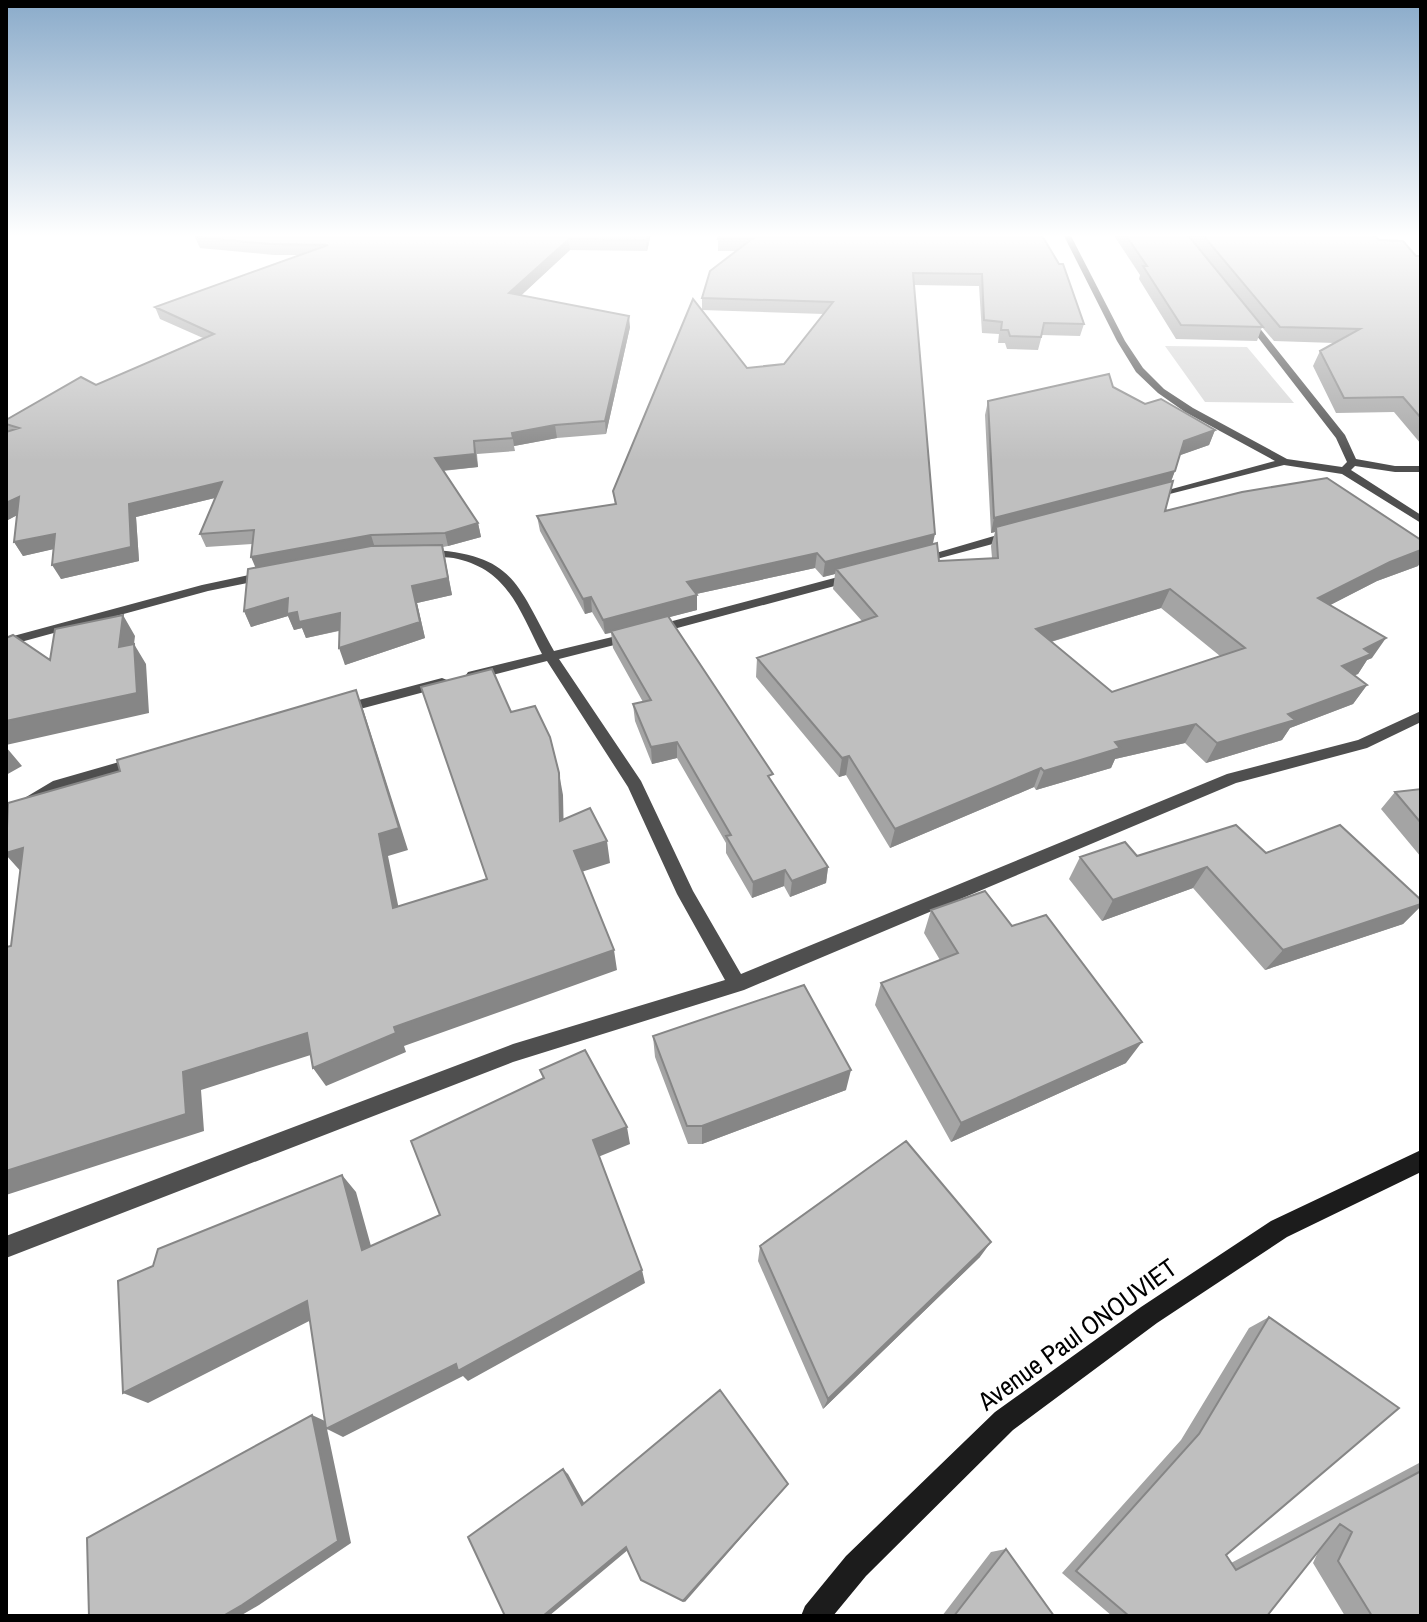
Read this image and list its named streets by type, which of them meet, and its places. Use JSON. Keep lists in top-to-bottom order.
{
  "streets": {
    "main road": ["Avenue Paul ONOUVIET"]
  }
}
